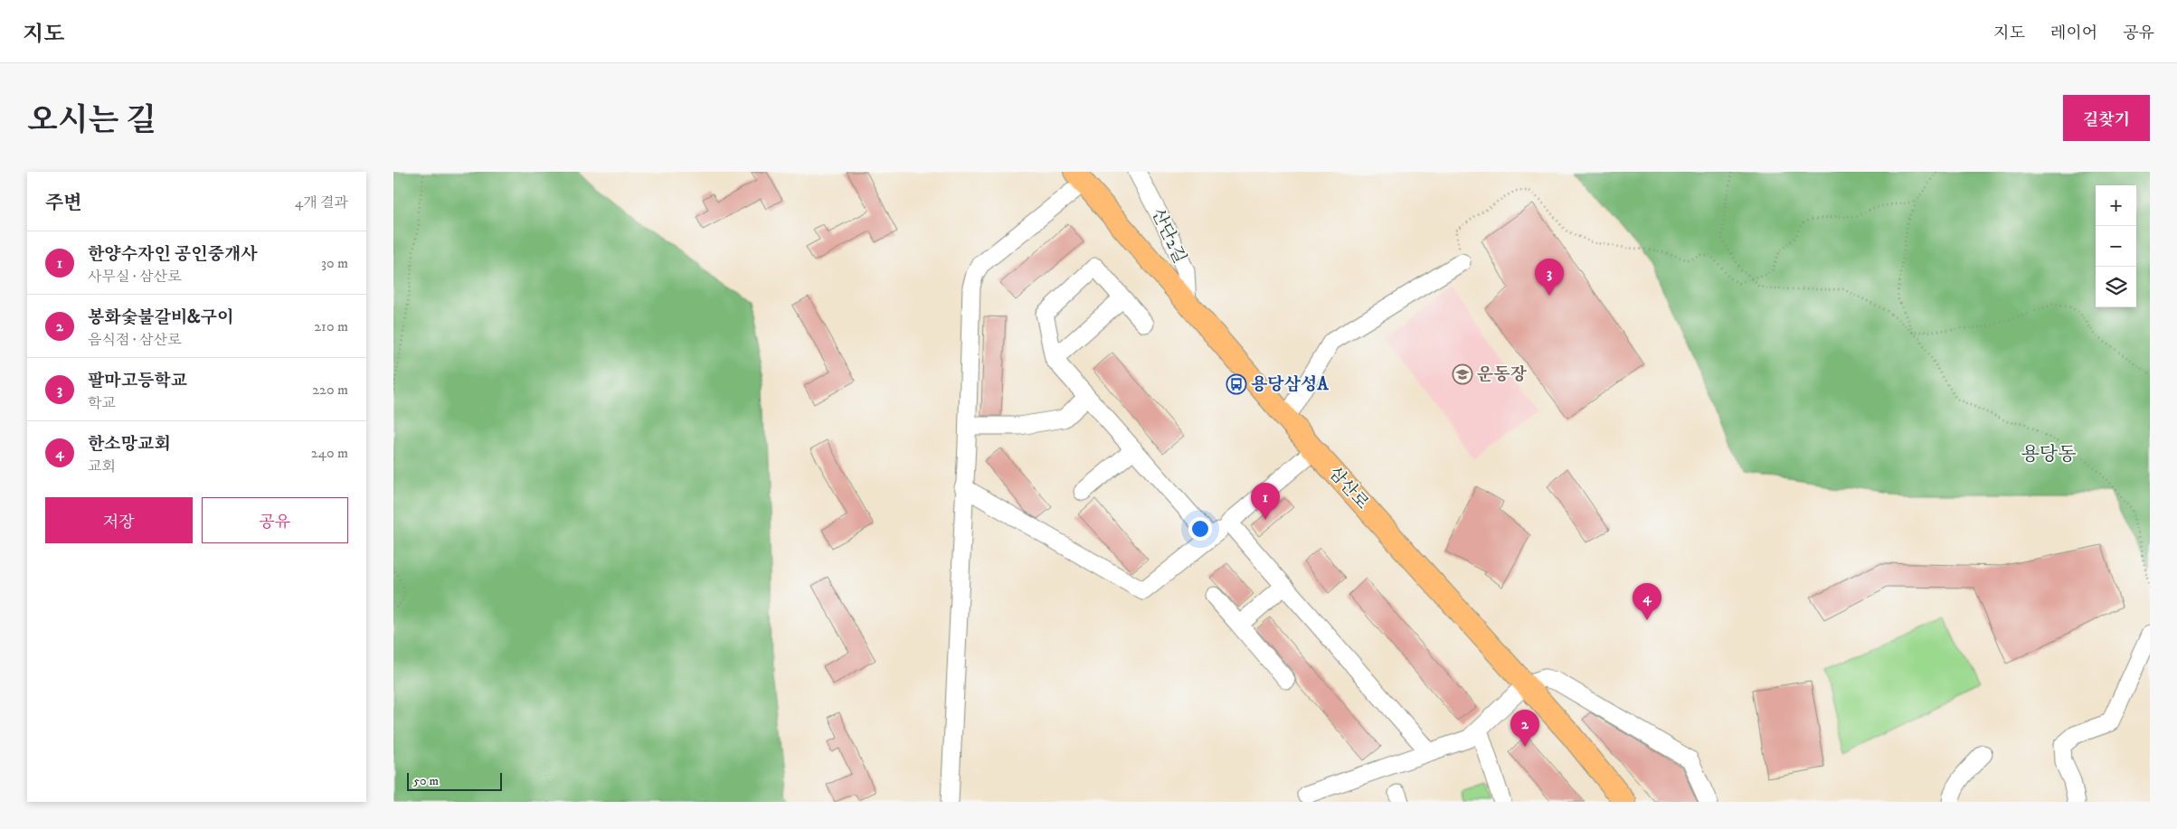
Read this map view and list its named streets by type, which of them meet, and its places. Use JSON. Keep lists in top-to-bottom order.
{
  "streets": {
    "main road": ["삼산로"],
    "street": ["산단2길"]
  },
  "crossings": [
    ["산단2길", "삼산로"]
  ],
  "districts": ["용당동"],
  "places": {
    "school or university": ["운동장"],
    "bus stop": ["용당삼성A"]
  },
  "scale_bar": "50 m",
  "page": {
    "header": "지도",
    "nav": ["지도", "레이어", "공유"],
    "title": "오시는 길",
    "buttons": [
      "길찾기",
      ["저장", "공유"]
    ],
    "heading": ["주변", "4개 결과"],
    "map_buttons": ["+", "−"],
    "list": [
      {
        "mark": "1",
        "name": "한양수자인 공인중개사",
        "note": "사무실 · 삼산로",
        "value": "30 m"
      },
      {
        "mark": "2",
        "name": "봉화숯불갈비&구이",
        "note": "음식점 · 삼산로",
        "value": "210 m"
      },
      {
        "mark": "3",
        "name": "팔마고등학교",
        "note": "학교",
        "value": "220 m"
      },
      {
        "mark": "4",
        "name": "한소망교회",
        "note": "교회",
        "value": "240 m"
      }
    ],
    "pins": [
      "3",
      "1",
      "4",
      "2"
    ],
    "scale": "50 m"
  }
}
